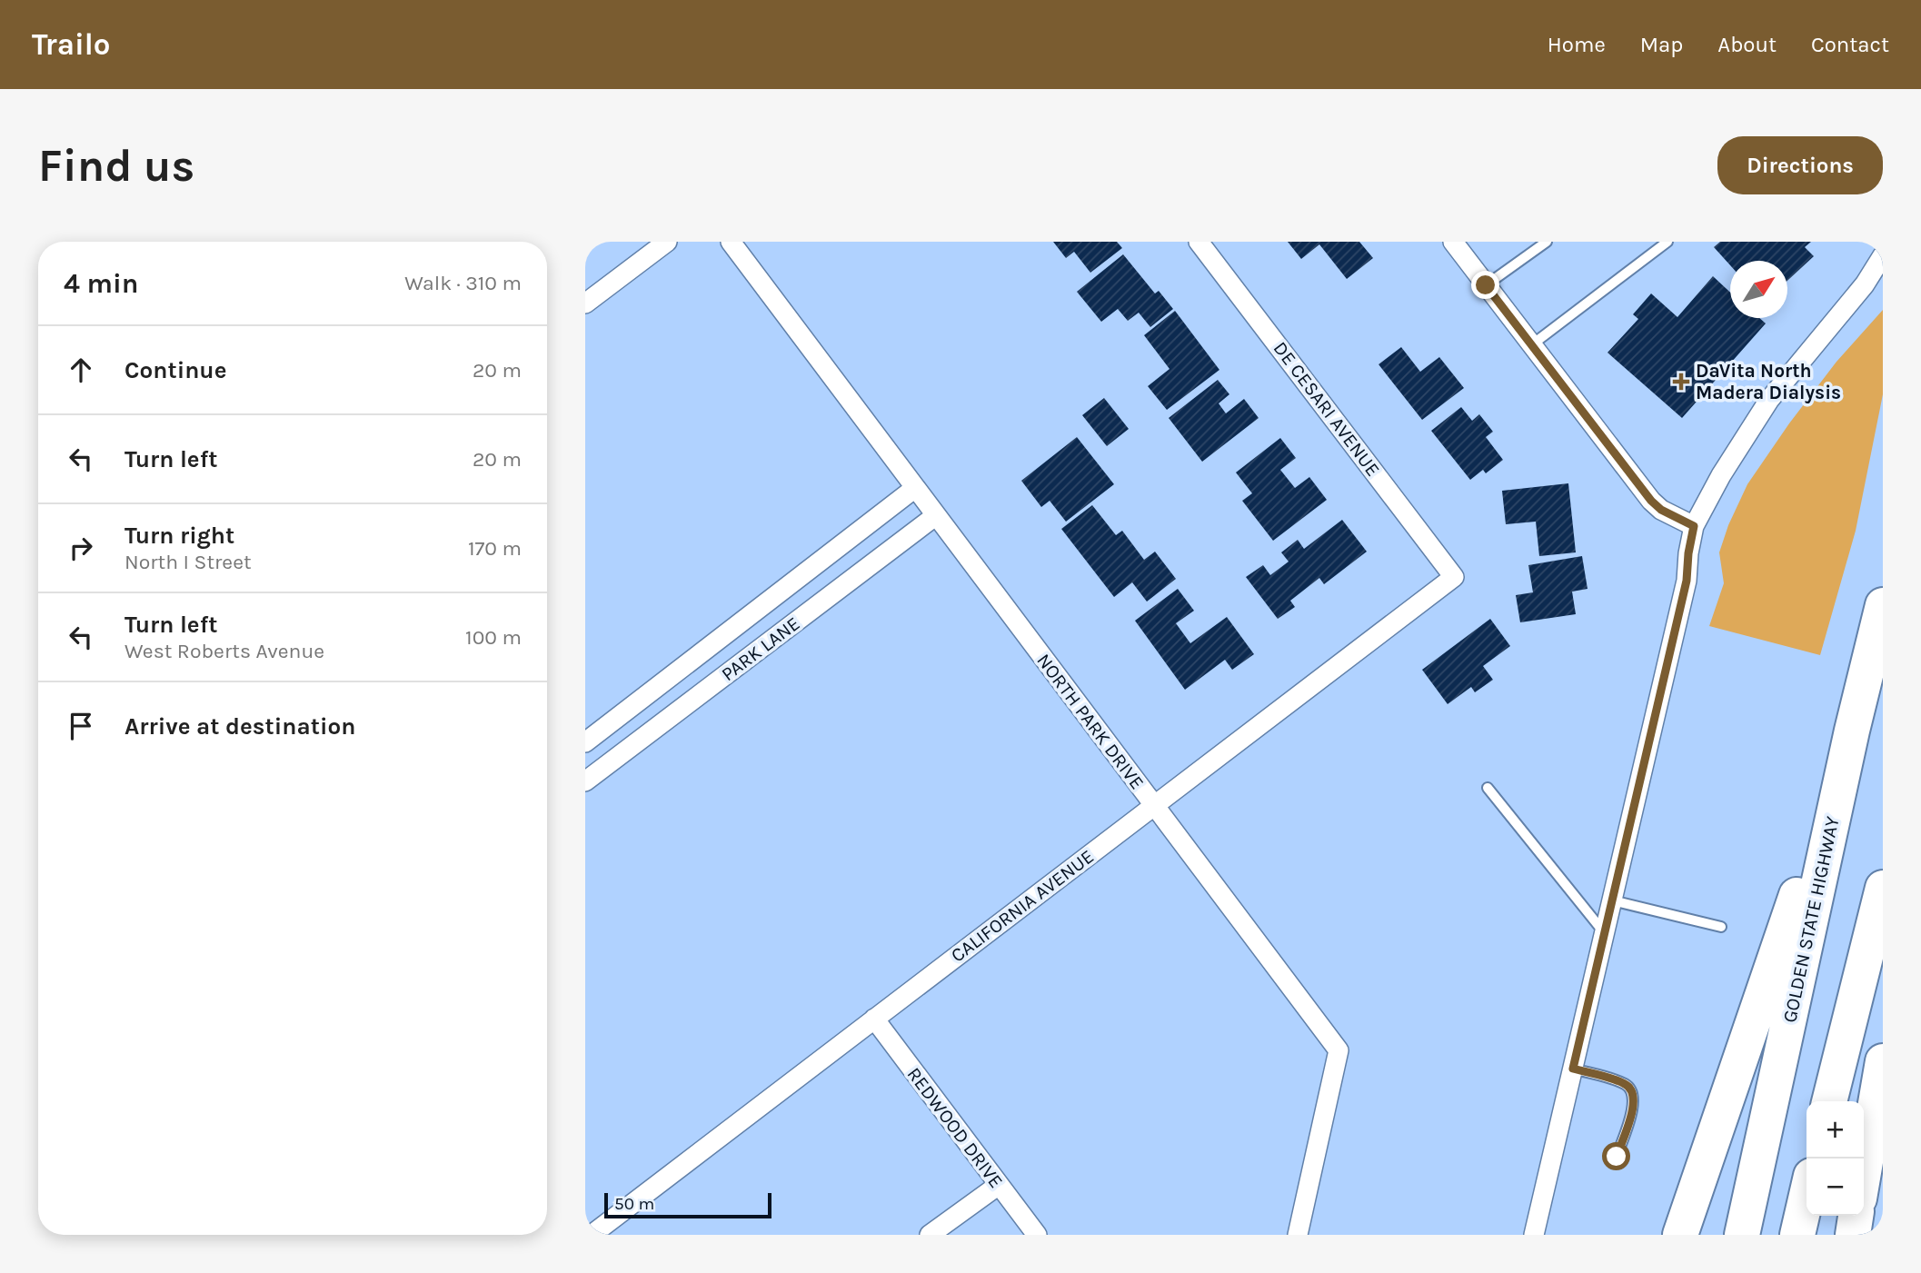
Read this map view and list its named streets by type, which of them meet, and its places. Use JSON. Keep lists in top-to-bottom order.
{
  "streets": {
    "highway": ["GOLDEN STATE HIGHWAY"],
    "street": [
      "DE CESARI AVENUE",
      "PARK LANE",
      "NORTH PARK DRIVE",
      "CALIFORNIA AVENUE",
      "REDWOOD DRIVE"
    ]
  },
  "crossings": [
    ["DE CESARI AVENUE", "CALIFORNIA AVENUE"],
    ["PARK LANE", "NORTH PARK DRIVE"],
    ["NORTH PARK DRIVE", "CALIFORNIA AVENUE"],
    ["CALIFORNIA AVENUE", "REDWOOD DRIVE"]
  ],
  "places": {
    "health": ["DaVita North Madera Dialysis"]
  },
  "scale_bar": "50 m",
  "north": "top right",
  "page": {
    "header": "Trailo",
    "nav": [
      "Home",
      "Map",
      "About",
      "Contact"
    ],
    "buttons": "Directions",
    "title": "Find us",
    "heading": ["4 min", "Walk · 310 m"],
    "list": [
      ["Continue", "20 m"],
      ["Turn left", "20 m"],
      ["Turn right", "North I Street", "170 m"],
      ["Turn left", "West Roberts Avenue", "100 m"],
      "Arrive at destination"
    ],
    "map_buttons": ["+", "−"],
    "scale": "50 m"
  }
}
